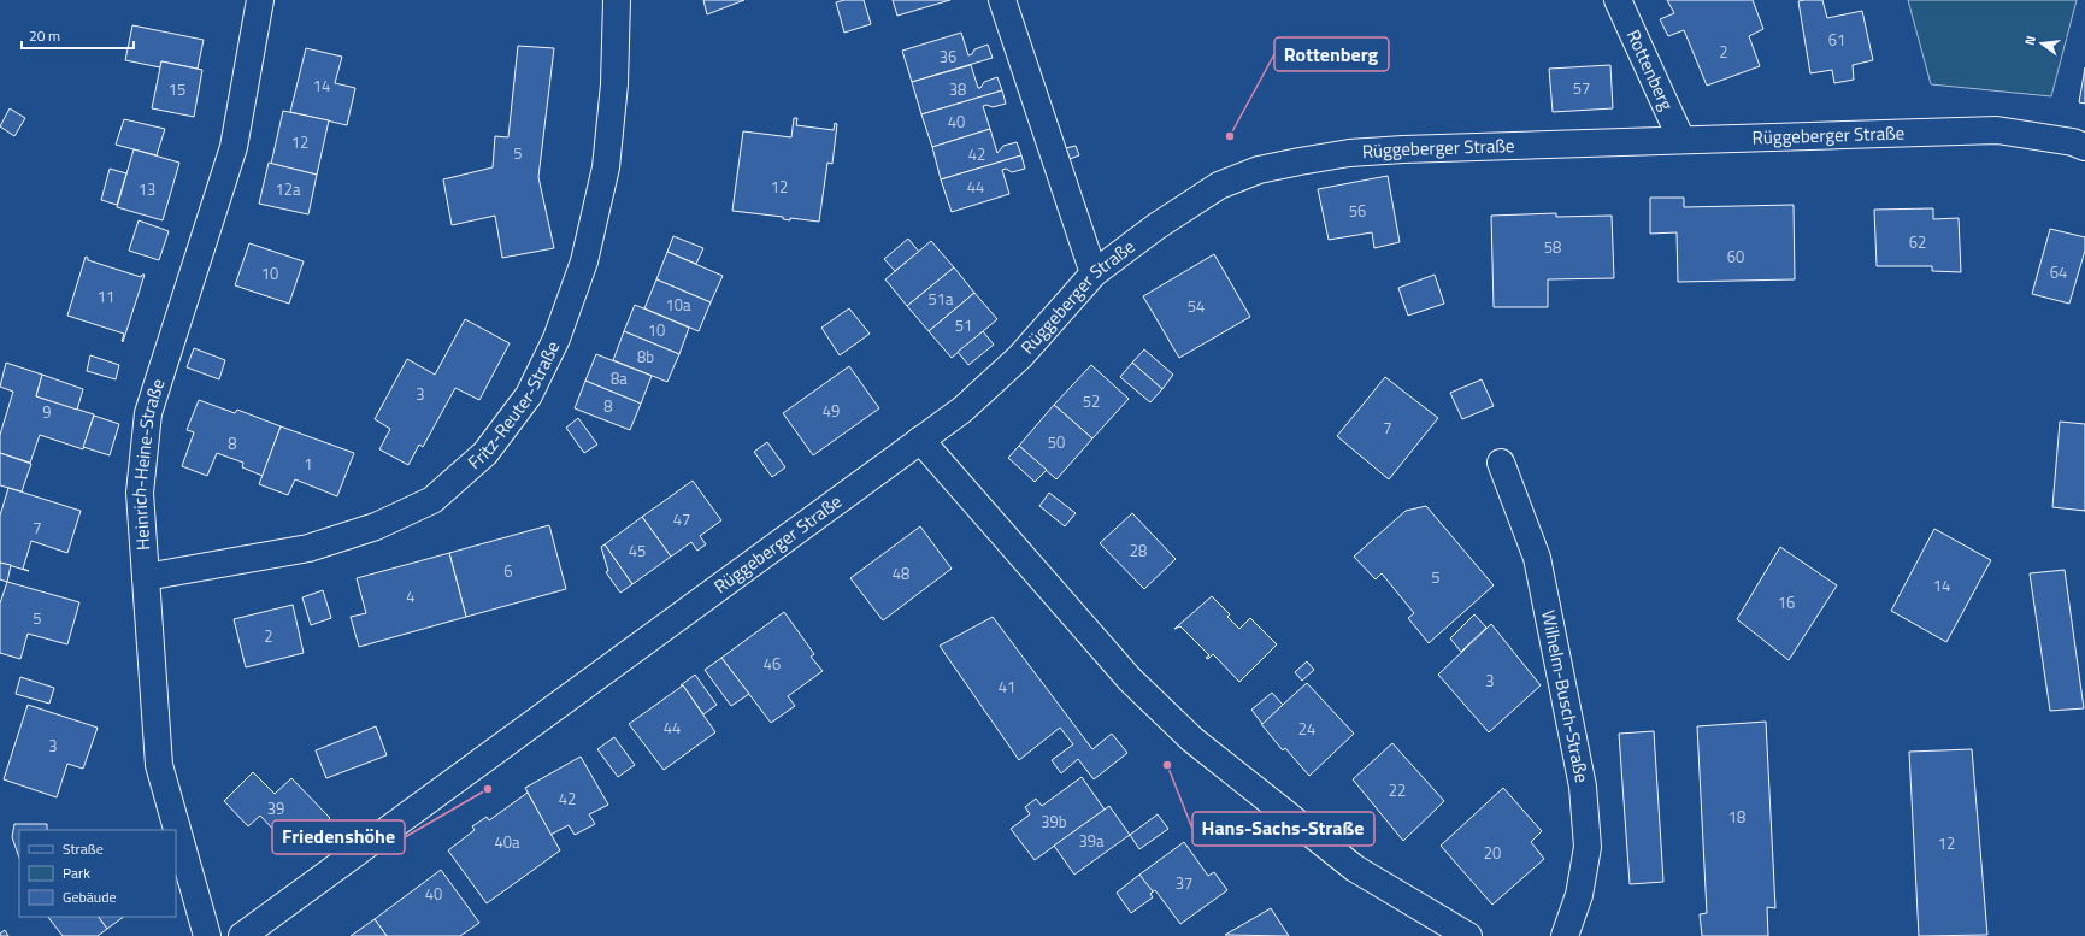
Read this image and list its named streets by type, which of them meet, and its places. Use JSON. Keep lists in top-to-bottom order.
{
  "streets": {
    "street": [
      "Rottenberg",
      "Rüggeberger Straße",
      "Fritz-Reuter-Straße",
      "Heinrich-Heine-Straße",
      "Wilhelm-Busch-Straße"
    ]
  },
  "crossings": [
    ["Rottenberg", "Rüggeberger Straße"],
    ["Fritz-Reuter-Straße", "Heinrich-Heine-Straße"]
  ],
  "places": ["Rottenberg", "Hans-Sachs-Straße", "Friedenshöhe"],
  "house_numbers": [
    "61",
    "2",
    "36",
    "14",
    "57",
    "15",
    "38",
    "40",
    "12",
    "5",
    "42",
    "12",
    "44",
    "13",
    "12a",
    "56",
    "62",
    "58",
    "60",
    "64",
    "10",
    "11",
    "51a",
    "10a",
    "54",
    "51",
    "10",
    "8b",
    "8a",
    "3",
    "52",
    "8",
    "49",
    "9",
    "7",
    "50",
    "8",
    "1",
    "47",
    "7",
    "45",
    "28",
    "6",
    "48",
    "5",
    "14",
    "4",
    "16",
    "5",
    "2",
    "46",
    "3",
    "41",
    "44",
    "24",
    "3",
    "22",
    "42",
    "39",
    "18",
    "39b",
    "39a",
    "40a",
    "12",
    "20",
    "37",
    "40"
  ],
  "legend": ["Straße", "Park", "Gebäude"],
  "scale_bar": "20 m",
  "north": "left"
}
